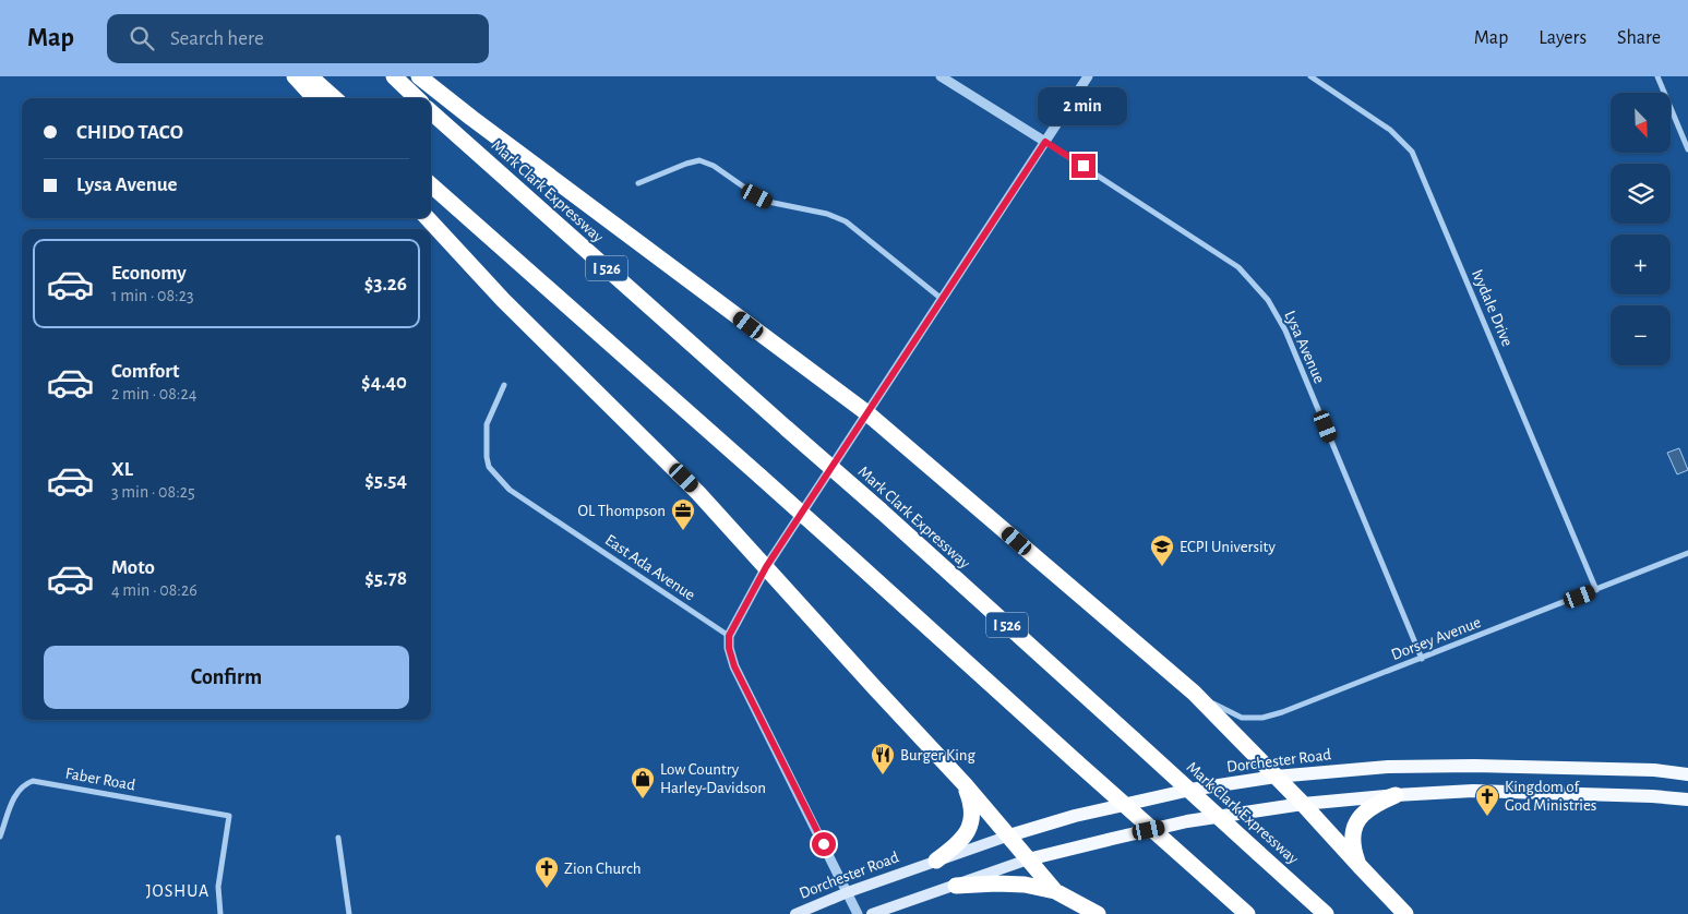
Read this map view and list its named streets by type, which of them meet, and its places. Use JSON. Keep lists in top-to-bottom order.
{
  "streets": {
    "highway": ["Mark Clark Expressway", "I 526"],
    "main road": ["Dorchester Road"],
    "street": [
      "Ivydale Drive",
      "Lysa Avenue",
      "East Ada Avenue",
      "Dorsey Avenue",
      "Faber Road"
    ]
  },
  "crossings": [
    ["Ivydale Drive", "Dorsey Avenue"],
    ["Lysa Avenue", "Dorsey Avenue"]
  ],
  "districts": ["JOSHUA"],
  "places": {
    "office": ["OL Thompson"],
    "school or university": ["ECPI University"],
    "restaurant": ["Burger King"],
    "shop": ["Low Country Harley-Davidson"],
    "church": ["Kingdom of God Ministries", "Zion Church"]
  },
  "north": "bottom right",
  "page": {
    "header": "Map",
    "search": "Search here",
    "nav": ["Map", "Layers", "Share"],
    "bubble": "2 min",
    "map_buttons": ["+", "−"],
    "banner": ["CHIDO TACO", "Lysa Avenue"],
    "list": [
      {
        "name": "Economy",
        "note": "1 min · 08:23",
        "value": "$3.26"
      },
      {
        "name": "Comfort",
        "note": "2 min · 08:24",
        "value": "$4.40"
      },
      {
        "name": "XL",
        "note": "3 min · 08:25",
        "value": "$5.54"
      },
      {
        "name": "Moto",
        "note": "4 min · 08:26",
        "value": "$5.78"
      }
    ],
    "buttons": "Confirm"
  }
}
